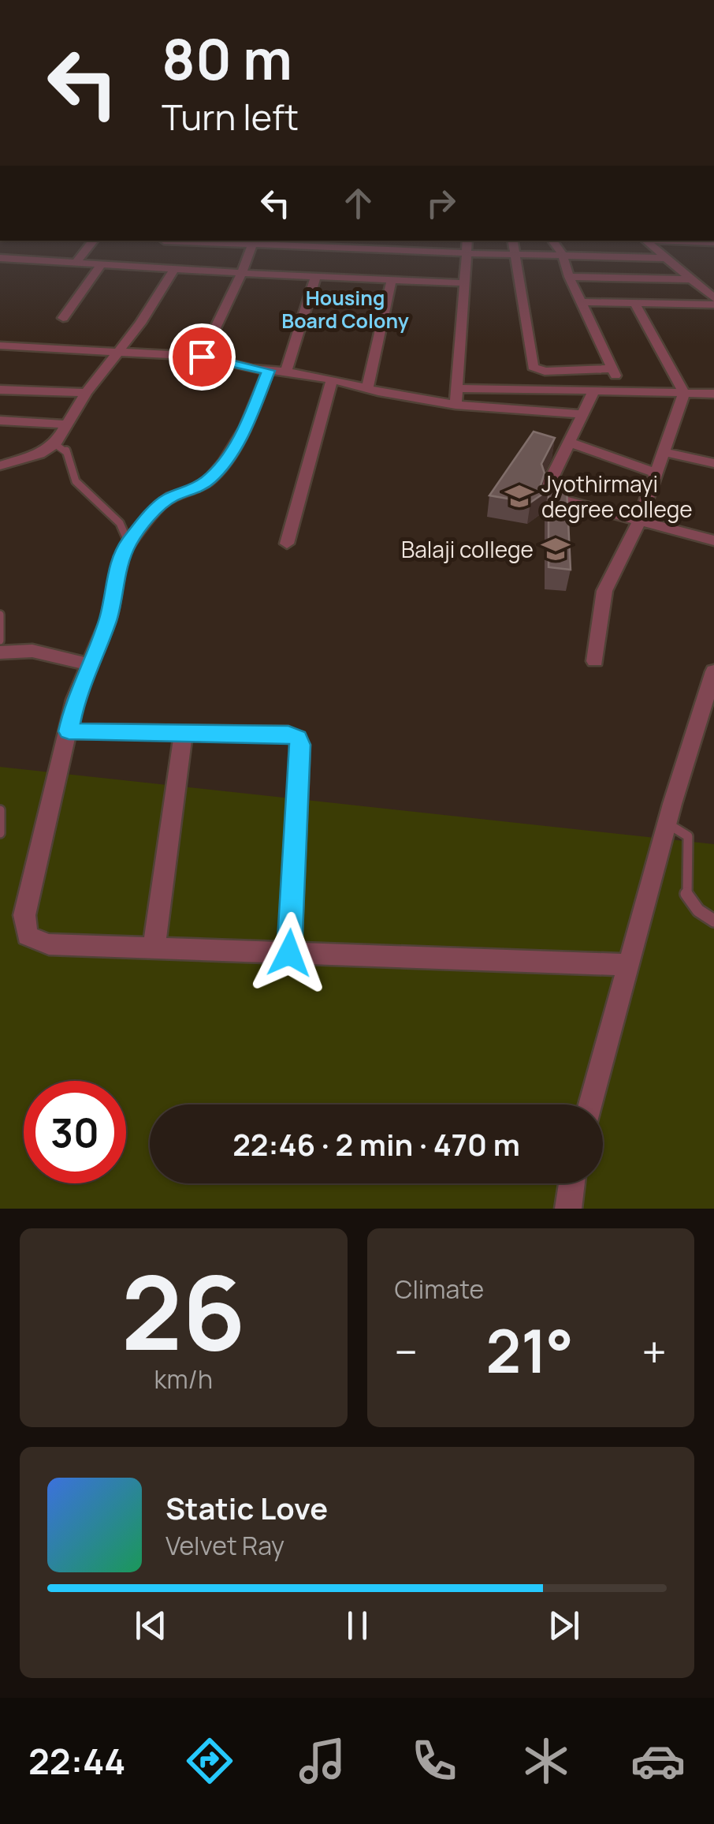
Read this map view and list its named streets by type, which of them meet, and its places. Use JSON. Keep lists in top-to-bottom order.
{
  "districts": ["Housing Board Colony"],
  "places": {
    "school or university": ["Jyothirmayi degree college", "Balaji college"]
  },
  "page": {
    "turn": ["80 m", "Turn left"],
    "limit": "30",
    "trip": "22:46 · 2 min · 470 m",
    "tile": [
      ["26", "km/h"],
      "Climate"
    ],
    "heat": ["−", "21°", "+"],
    "song": ["Static Love", "Velvet Ray"],
    "tabs": "22:44"
  }
}
